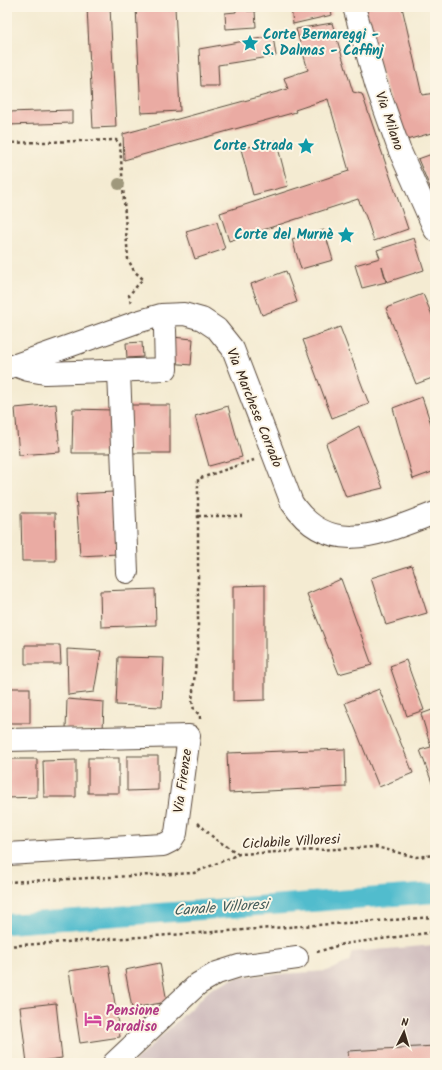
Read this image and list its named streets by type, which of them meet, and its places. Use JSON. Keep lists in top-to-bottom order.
{
  "streets": {
    "street": ["Via Milano", "Via Marchese Corrado", "Via Firenze"],
    "path": ["Ciclabile Villoresi"]
  },
  "water": ["Canale Villoresi"],
  "places": {
    "place": ["Corte Bernareggi - S. Dalmas - Caffinj", "Corte Strada", "Corte del Murnè"],
    "hotel": ["Pensione Paradiso"]
  },
  "north": "top"
}
